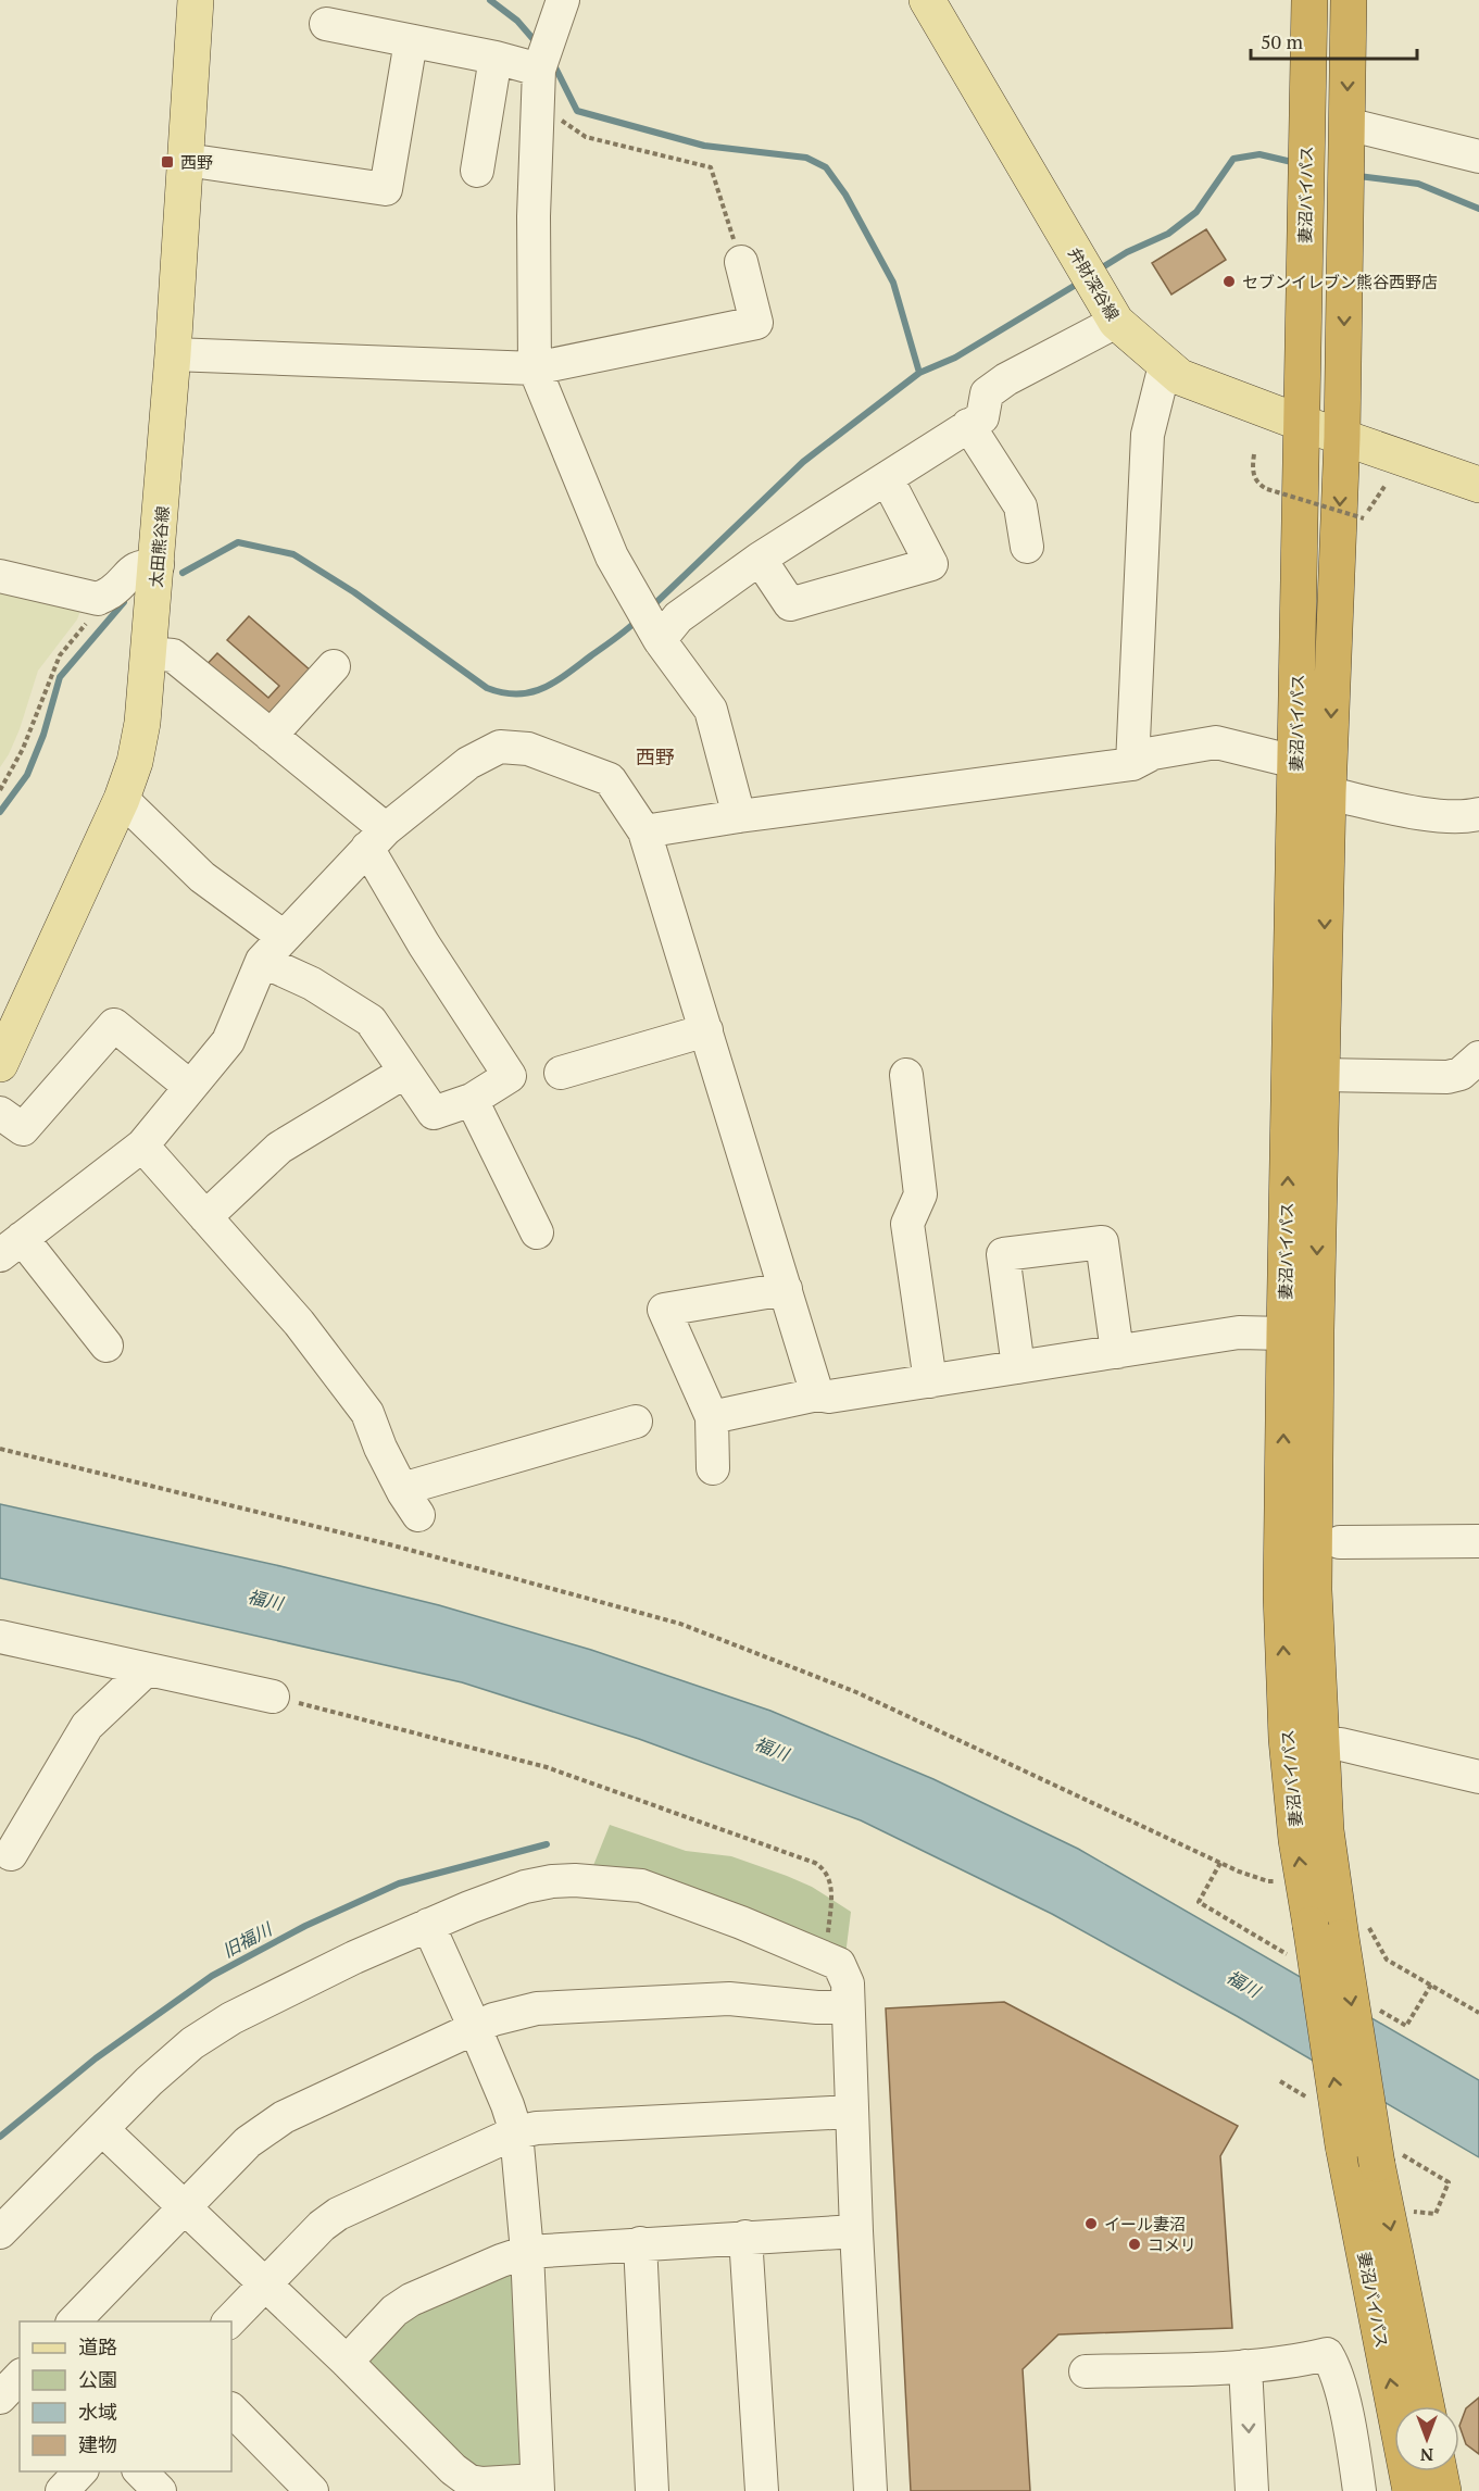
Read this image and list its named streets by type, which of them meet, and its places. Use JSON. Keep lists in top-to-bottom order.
{
  "streets": {
    "highway": ["妻沼バイパス"],
    "main road": ["弁財深谷線", "太田熊谷線"]
  },
  "crossings": [
    ["妻沼バイパス", "弁財深谷線"]
  ],
  "districts": ["西野"],
  "water": ["福川", "旧福川"],
  "places": {
    "transit": ["西野"],
    "other": ["セブンイレブン熊谷西野店", "イール妻沼", "コメリ"]
  },
  "legend": [
    "道路",
    "公園",
    "水域",
    "建物"
  ],
  "scale_bar": "50 m",
  "north": "bottom"
}
